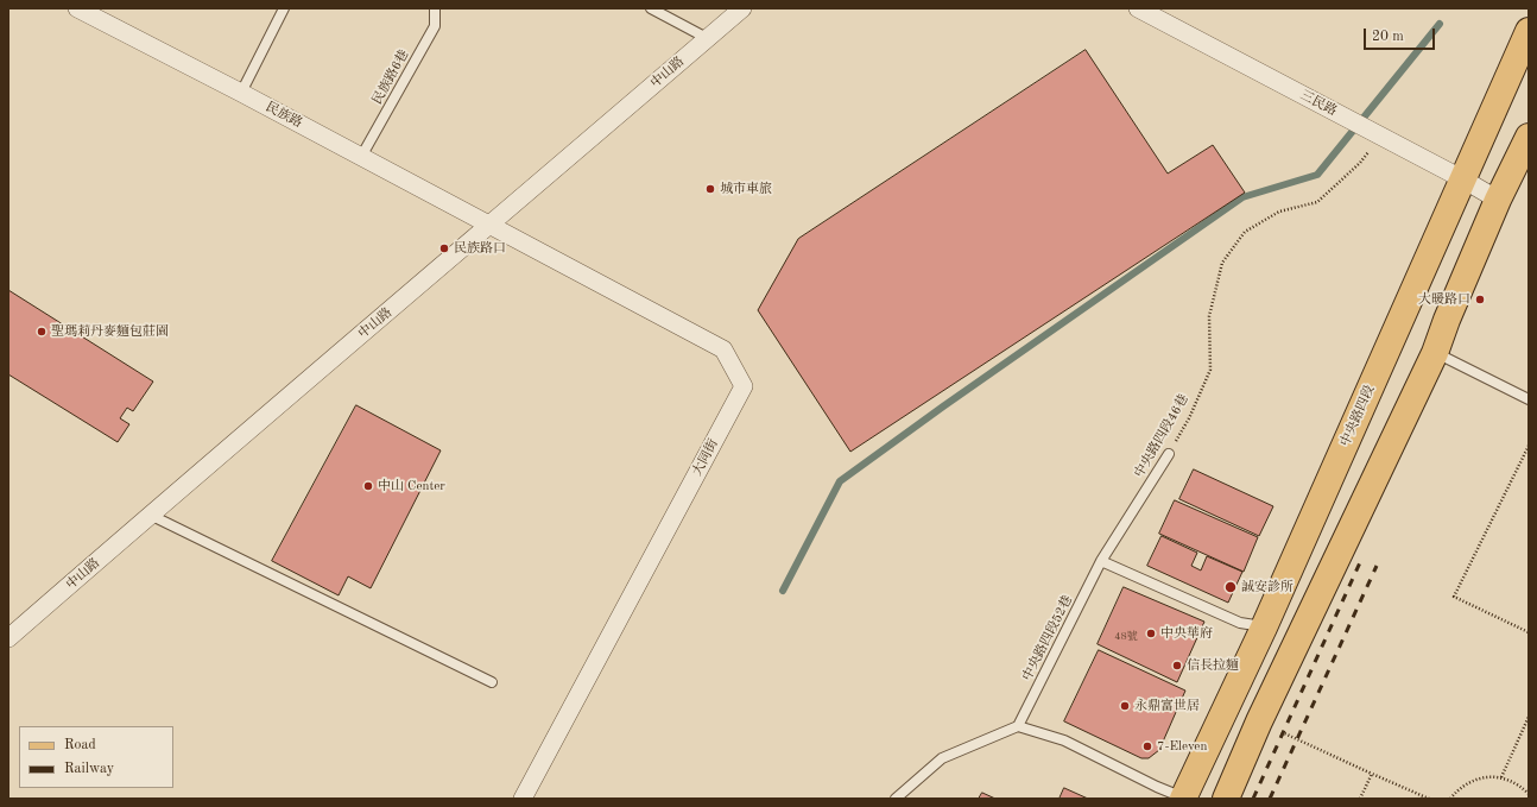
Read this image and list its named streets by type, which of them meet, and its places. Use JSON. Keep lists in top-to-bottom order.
{
  "streets": {
    "main road": ["中央路四段"],
    "street": [
      "中山路",
      "三民路",
      "民族路",
      "大同街"
    ],
    "lane": ["民族路6巷", "中央路四段46巷", "中央路四段52巷"]
  },
  "crossings": [
    ["中山路", "民族路"],
    ["中山路", "大同街"],
    ["民族路6巷", "民族路"],
    ["三民路", "中央路四段"],
    ["三民路", "中央路四段46巷"],
    ["民族路", "大同街"],
    ["中央路四段46巷", "中央路四段52巷"]
  ],
  "places": [
    "城市車旅",
    "民族路口",
    "大暖路口",
    "聖瑪莉丹麥麵包莊園",
    "中山 Center",
    "誠安診所",
    "中央華府",
    "信長拉麵",
    "永鼎富世居",
    "7-Eleven"
  ],
  "house_numbers": ["48號"],
  "legend": ["Road", "Railway"],
  "scale_bar": "20 m"
}
